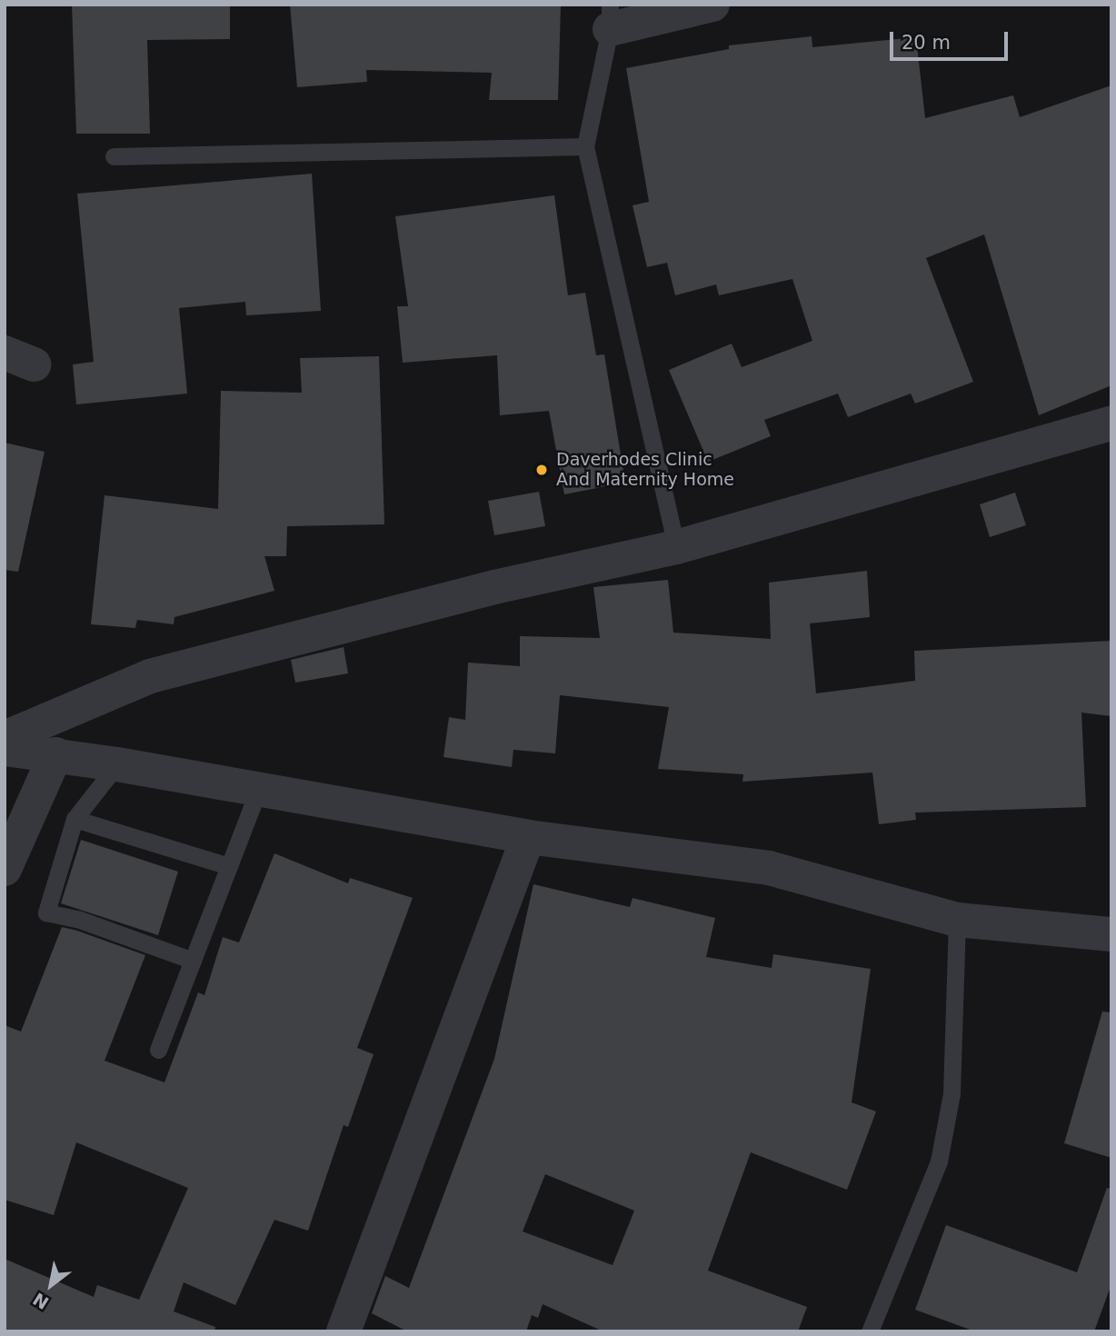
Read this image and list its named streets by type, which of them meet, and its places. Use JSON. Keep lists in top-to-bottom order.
{
  "places": ["Daverhodes Clinic And Maternity Home"],
  "scale_bar": "20 m",
  "north": "bottom left"
}
